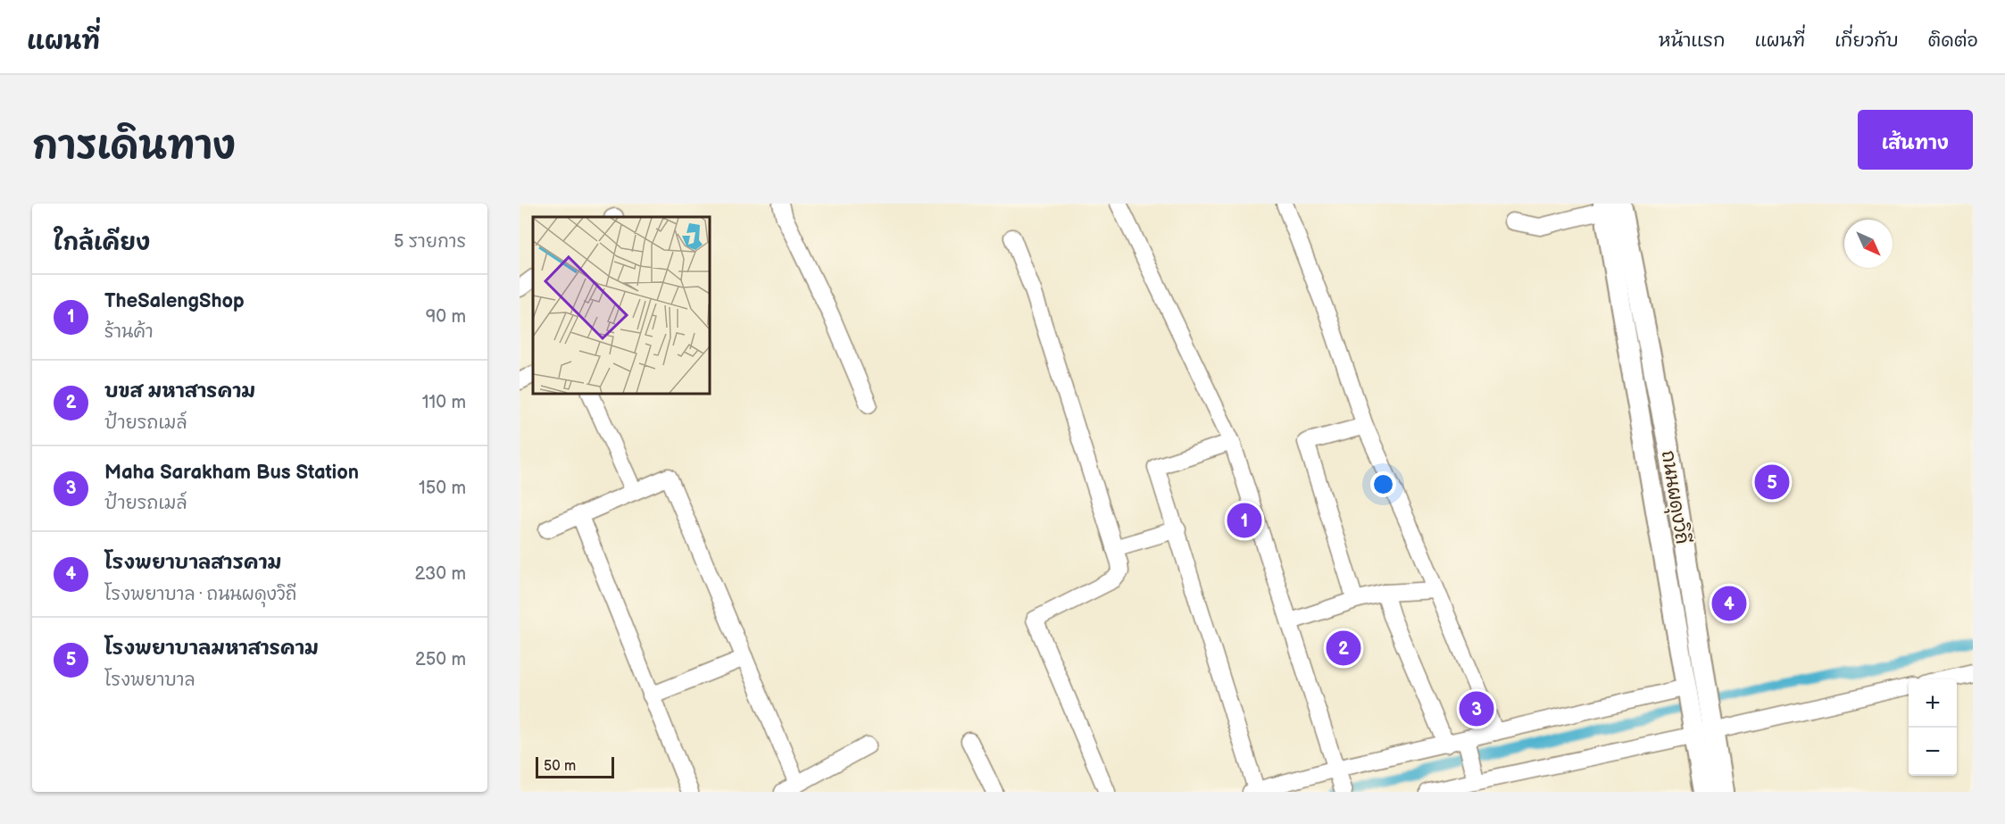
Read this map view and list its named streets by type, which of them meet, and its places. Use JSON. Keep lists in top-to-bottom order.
{
  "streets": {
    "main road": ["ถนนผดุงวิถี"]
  },
  "scale_bar": "50 m",
  "north": "bottom right",
  "page": {
    "header": "แผนที่",
    "nav": [
      "หน้าแรก",
      "แผนที่",
      "เกี่ยวกับ",
      "ติดต่อ"
    ],
    "title": "การเดินทาง",
    "buttons": "เส้นทาง",
    "heading": ["ใกล้เคียง", "5 รายการ"],
    "list": [
      {
        "mark": "1",
        "name": "TheSalengShop",
        "note": "ร้านค้า",
        "value": "90 m"
      },
      {
        "mark": "2",
        "name": "บขส มหาสารคาม",
        "note": "ป้ายรถเมล์",
        "value": "110 m"
      },
      {
        "mark": "3",
        "name": "Maha Sarakham Bus Station",
        "note": "ป้ายรถเมล์",
        "value": "150 m"
      },
      {
        "mark": "4",
        "name": "โรงพยาบาลสารคาม",
        "note": "โรงพยาบาล · ถนนผดุงวิถี",
        "value": "230 m"
      },
      {
        "mark": "5",
        "name": "โรงพยาบาลมหาสารคาม",
        "note": "โรงพยาบาล",
        "value": "250 m"
      }
    ],
    "pins": [
      "5",
      "1",
      "4",
      "2",
      "3"
    ],
    "map_buttons": ["+", "−"],
    "scale": "50 m"
  }
}
